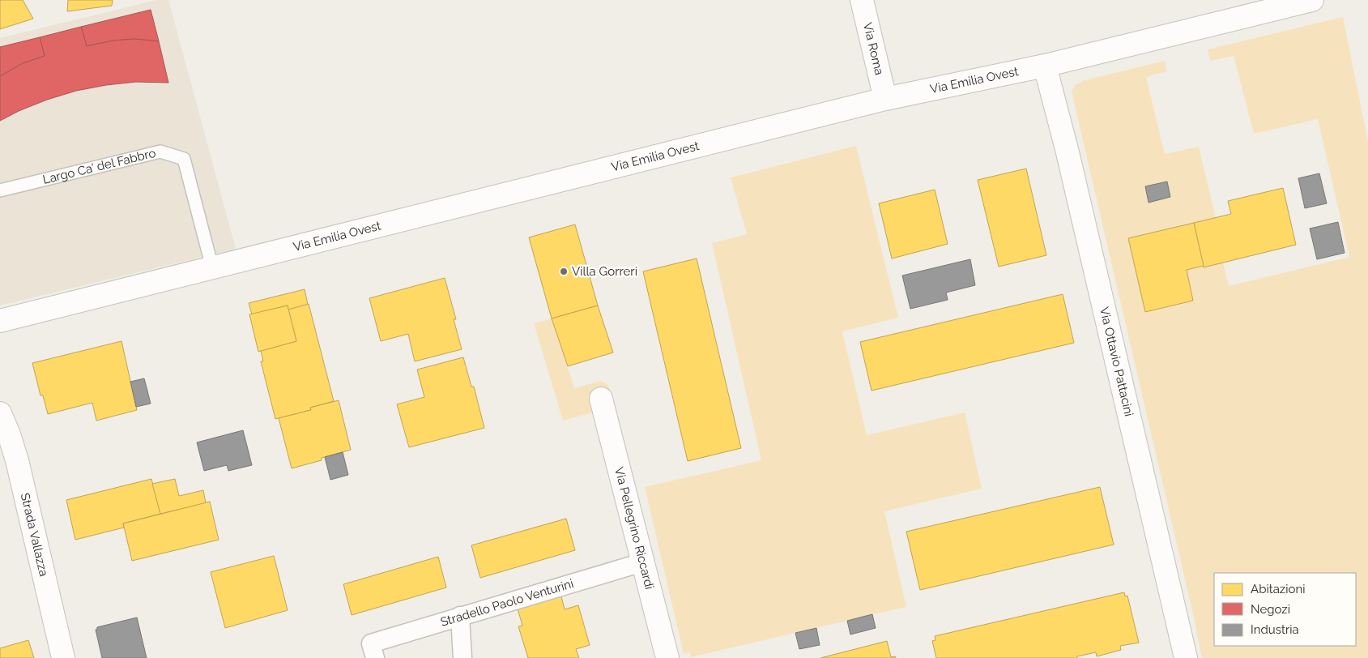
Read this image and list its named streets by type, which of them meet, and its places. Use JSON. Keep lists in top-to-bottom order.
{
  "streets": {
    "street": [
      "Via Roma",
      "Via Emilia Ovest",
      "Via Ottavio Pattacini",
      "Via Pellegrino Riccardi",
      "Strada Vallazza",
      "Stradello Paolo Venturini"
    ],
    "lane": ["Largo Ca' del Fabbro"]
  },
  "crossings": [
    ["Via Roma", "Via Emilia Ovest"],
    ["Via Emilia Ovest", "Largo Ca' del Fabbro"],
    ["Via Emilia Ovest", "Via Ottavio Pattacini"],
    ["Via Pellegrino Riccardi", "Stradello Paolo Venturini"]
  ],
  "places": ["Villa Gorreri"],
  "legend": ["Abitazioni", "Negozi", "Industria"]
}
